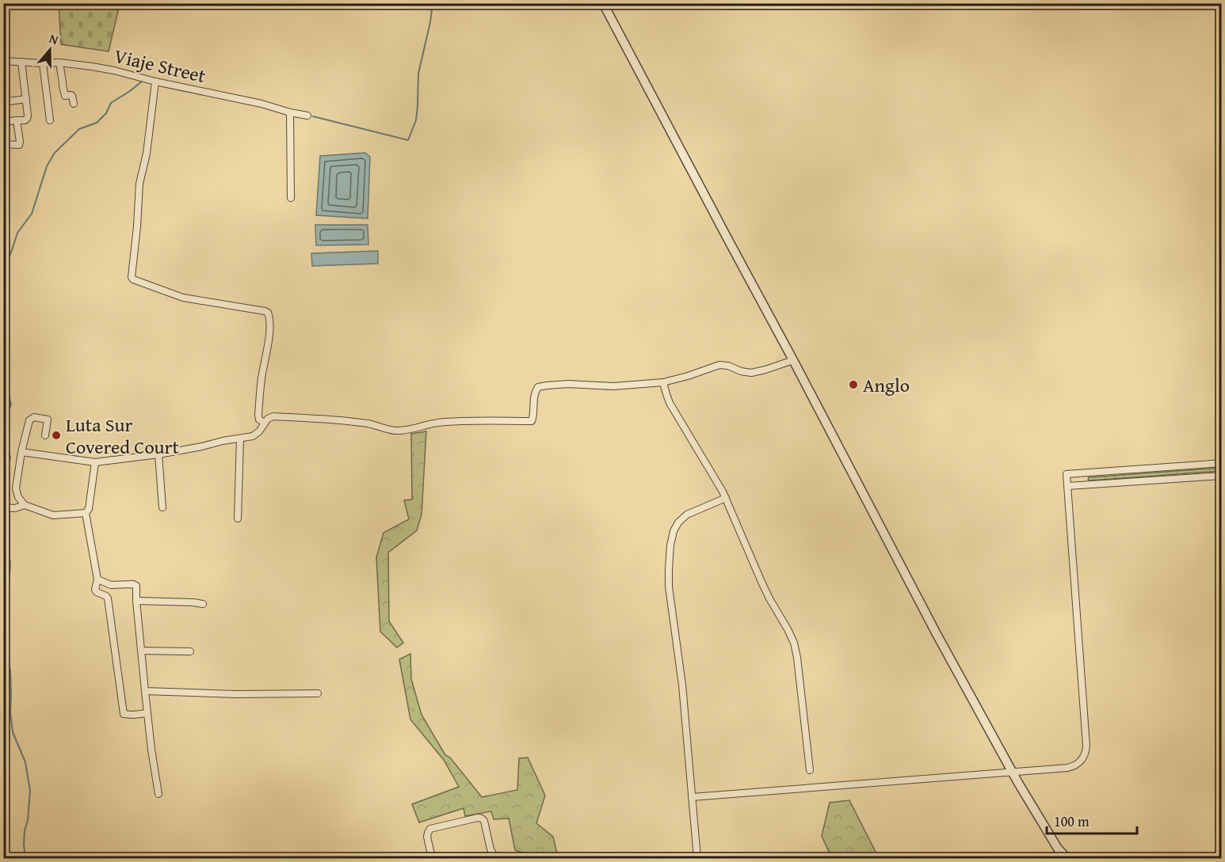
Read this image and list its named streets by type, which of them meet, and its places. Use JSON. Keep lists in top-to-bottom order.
{
  "streets": {
    "street": ["Viaje Street"]
  },
  "places": ["Anglo", "Luta Sur Covered Court"],
  "scale_bar": "100 m",
  "north": "top"
}
